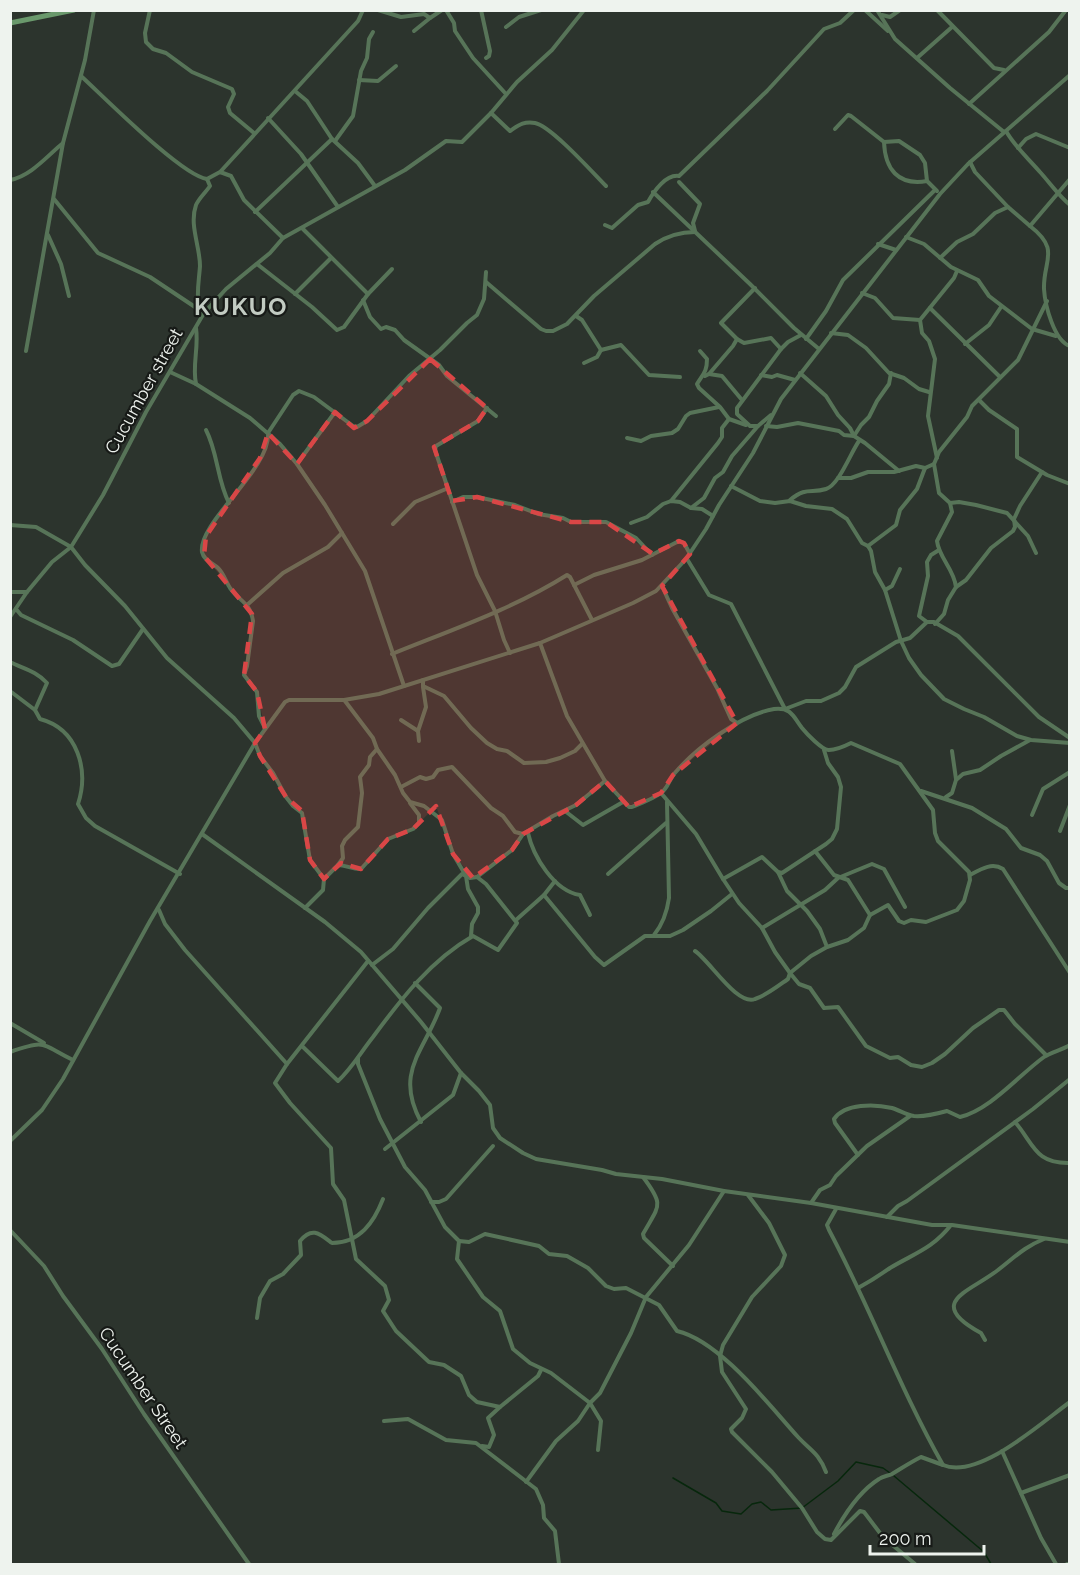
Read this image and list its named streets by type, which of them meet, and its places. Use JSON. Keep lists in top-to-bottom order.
{
  "streets": {
    "street": ["Cucumber street", "Cucumber Street"]
  },
  "districts": ["KUKUO"],
  "scale_bar": "200 m"
}
